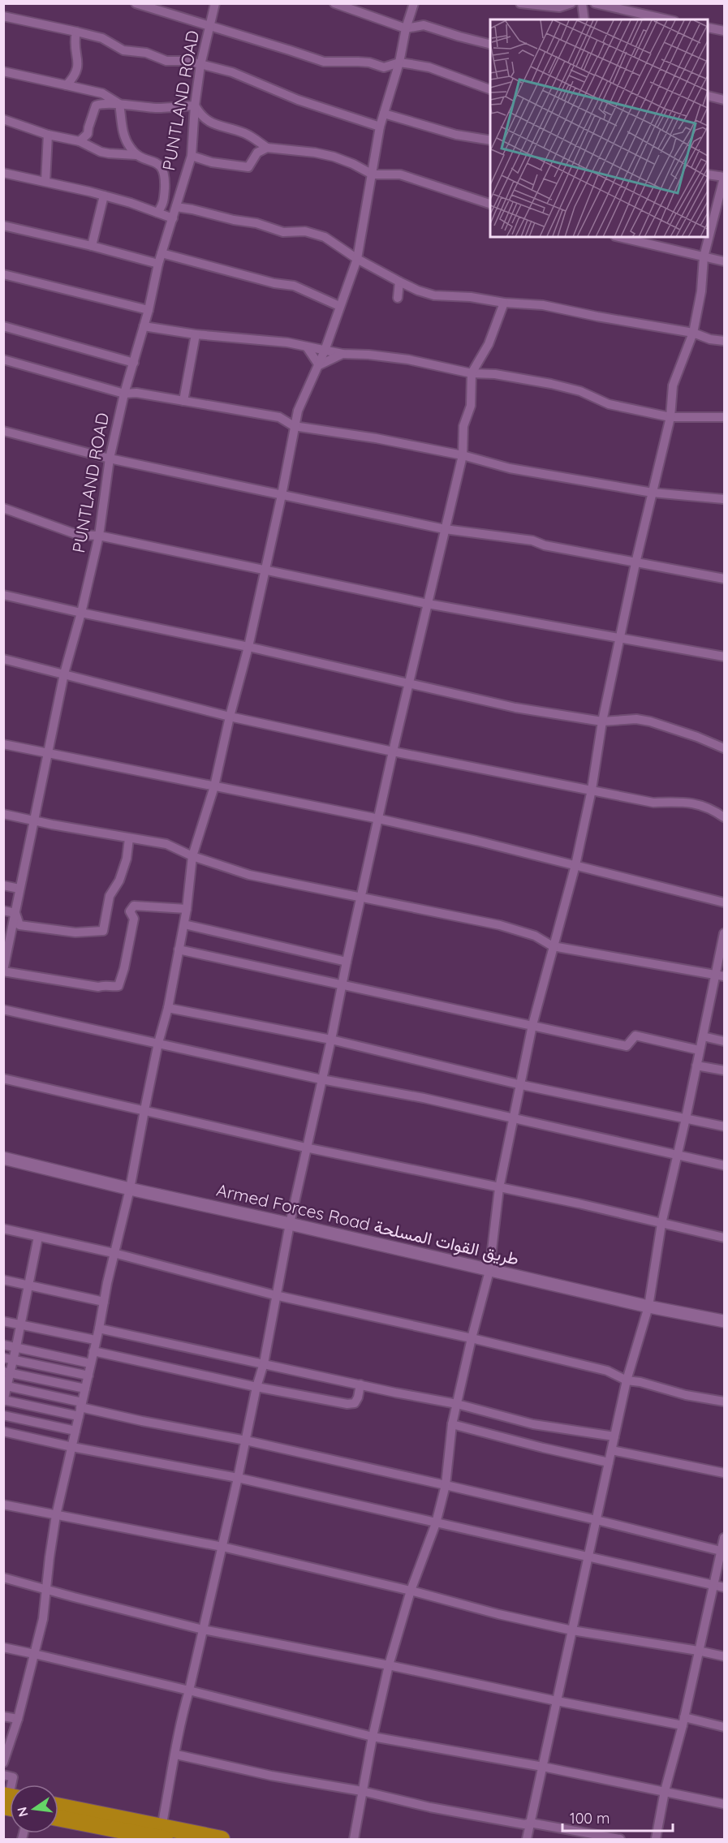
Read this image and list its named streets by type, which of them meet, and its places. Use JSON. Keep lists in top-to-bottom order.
{
  "streets": {
    "street": ["PUNTLAND ROAD", "Armed Forces Road طريق القوات المسلحة"]
  },
  "scale_bar": "100 m",
  "north": "left"
}
